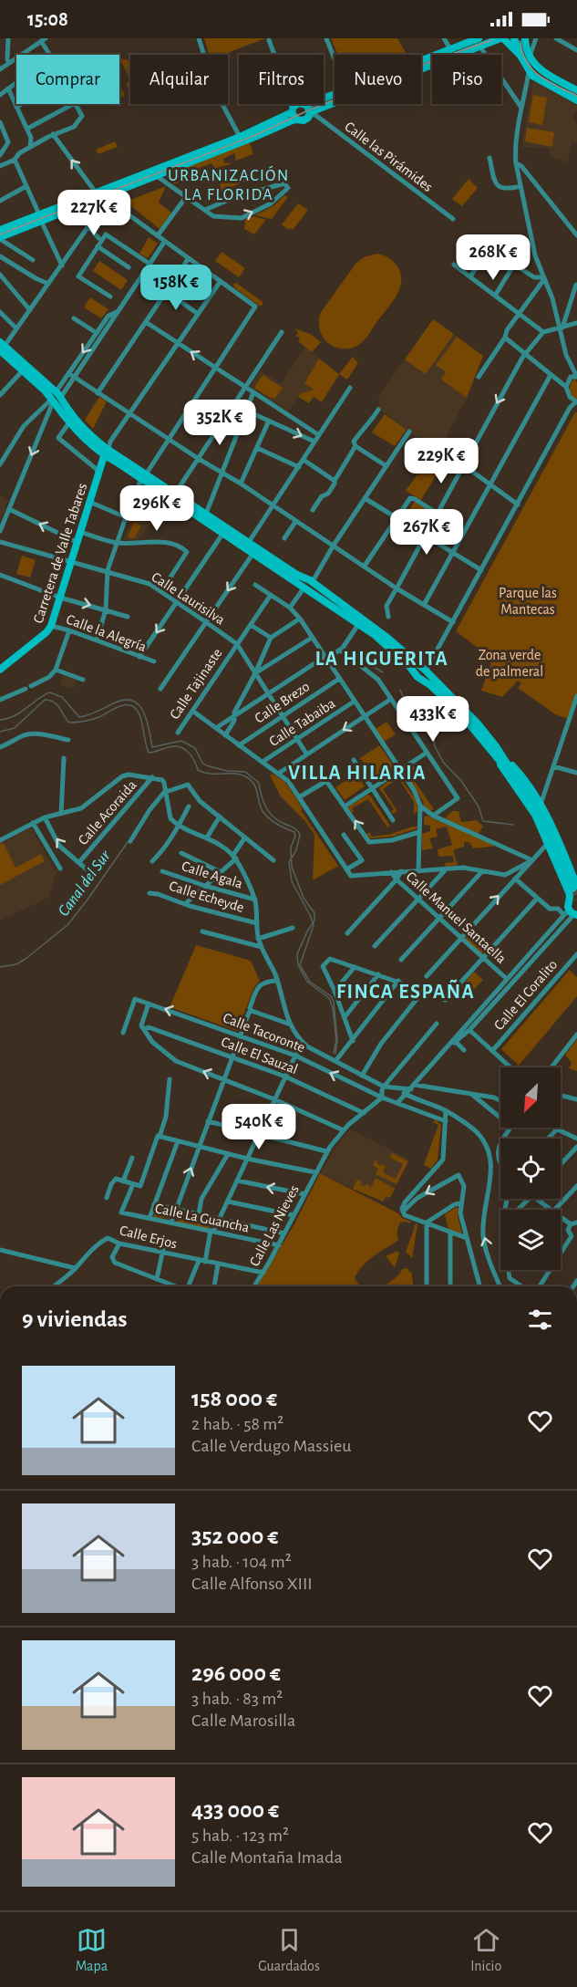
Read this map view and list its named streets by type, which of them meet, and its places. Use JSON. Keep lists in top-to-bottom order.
{
  "streets": {
    "main road": ["Carretera de Valle Tabares"],
    "street": [
      "Calle las Pirámides",
      "Calle Laurisilva",
      "Calle la Alegría",
      "Calle Tajinaste",
      "Calle Brezo",
      "Calle Tabaiba",
      "Calle Acoraida",
      "Calle Agala",
      "Calle Echeyde",
      "Calle Manuel Santaella",
      "Calle El Coralito",
      "Calle Tacoronte",
      "Calle El Sauzal",
      "Calle La Guancha",
      "Calle Las Nieves",
      "Calle Erjos"
    ]
  },
  "crossings": [
    ["Carretera de Valle Tabares", "Calle Laurisilva"],
    ["Carretera de Valle Tabares", "Calle la Alegría"],
    ["Calle Laurisilva", "Calle Tajinaste"],
    ["Calle Laurisilva", "Calle Brezo"],
    ["Calle Laurisilva", "Calle Tabaiba"],
    ["Calle Tacoronte", "Calle Las Nieves"],
    ["Calle El Sauzal", "Calle Las Nieves"],
    ["Calle La Guancha", "Calle Las Nieves"],
    ["Calle Las Nieves", "Calle Erjos"]
  ],
  "districts": [
    "URBANIZACIÓN LA FLORIDA",
    "LA HIGUERITA",
    "VILLA HILARIA",
    "FINCA ESPAÑA"
  ],
  "water": ["Canal del Sur"],
  "parks": ["Parque las Mantecas", "Zona verde de palmeral"],
  "north": "bottom left",
  "page": {
    "status": "15:08",
    "chip": [
      "Comprar",
      "Alquilar",
      "Filtros",
      "Nuevo",
      "Piso"
    ],
    "price": [
      "227K €",
      "268K €",
      "158K €",
      "352K €",
      "229K €",
      "296K €",
      "267K €",
      "433K €",
      "540K €"
    ],
    "heading": "9 viviendas",
    "list": [
      {
        "name": "158 000 €",
        "note": "2 hab. · 58 m² · Calle Verdugo Massieu"
      },
      {
        "name": "352 000 €",
        "note": "3 hab. · 104 m² · Calle Alfonso XIII"
      },
      {
        "name": "296 000 €",
        "note": "3 hab. · 83 m² · Calle Marosilla"
      },
      {
        "name": "433 000 €",
        "note": "5 hab. · 123 m² · Calle Montaña Imada"
      }
    ],
    "tabs": ["Mapa", "Guardados", "Inicio"]
  }
}
